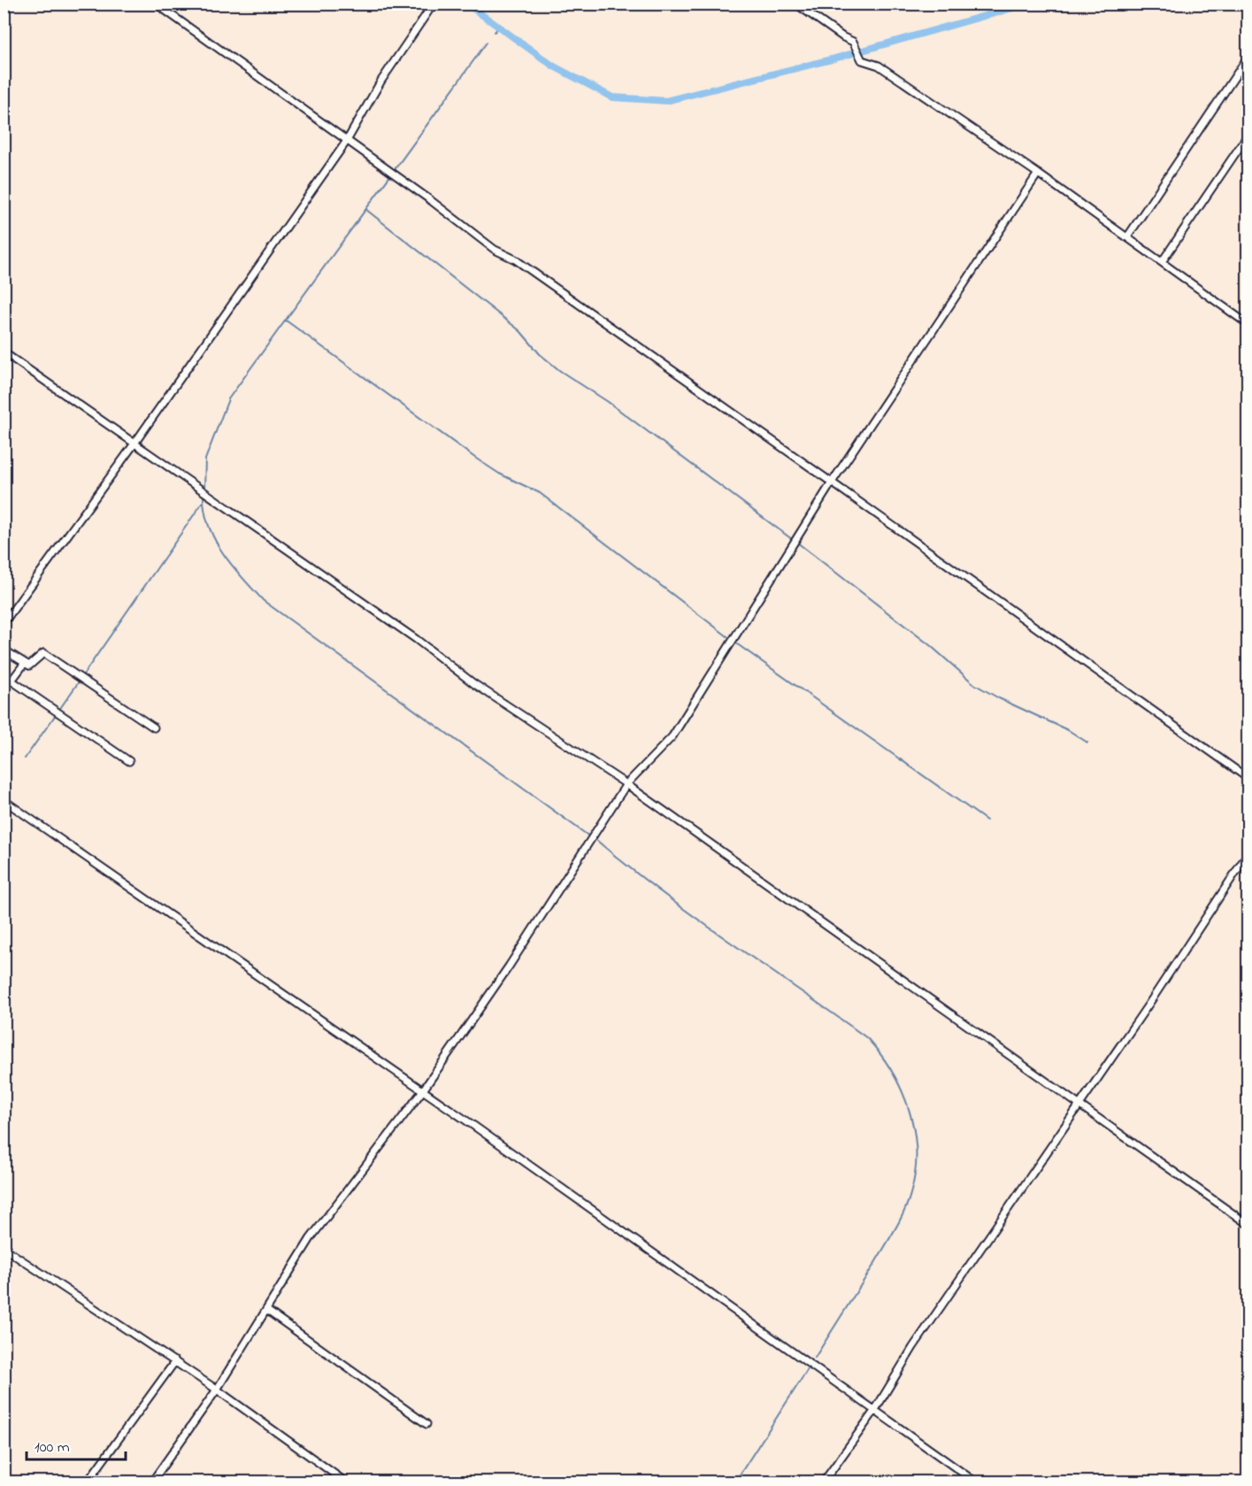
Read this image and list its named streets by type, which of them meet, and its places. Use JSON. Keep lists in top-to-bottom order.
{
  "scale_bar": "100 m"
}
